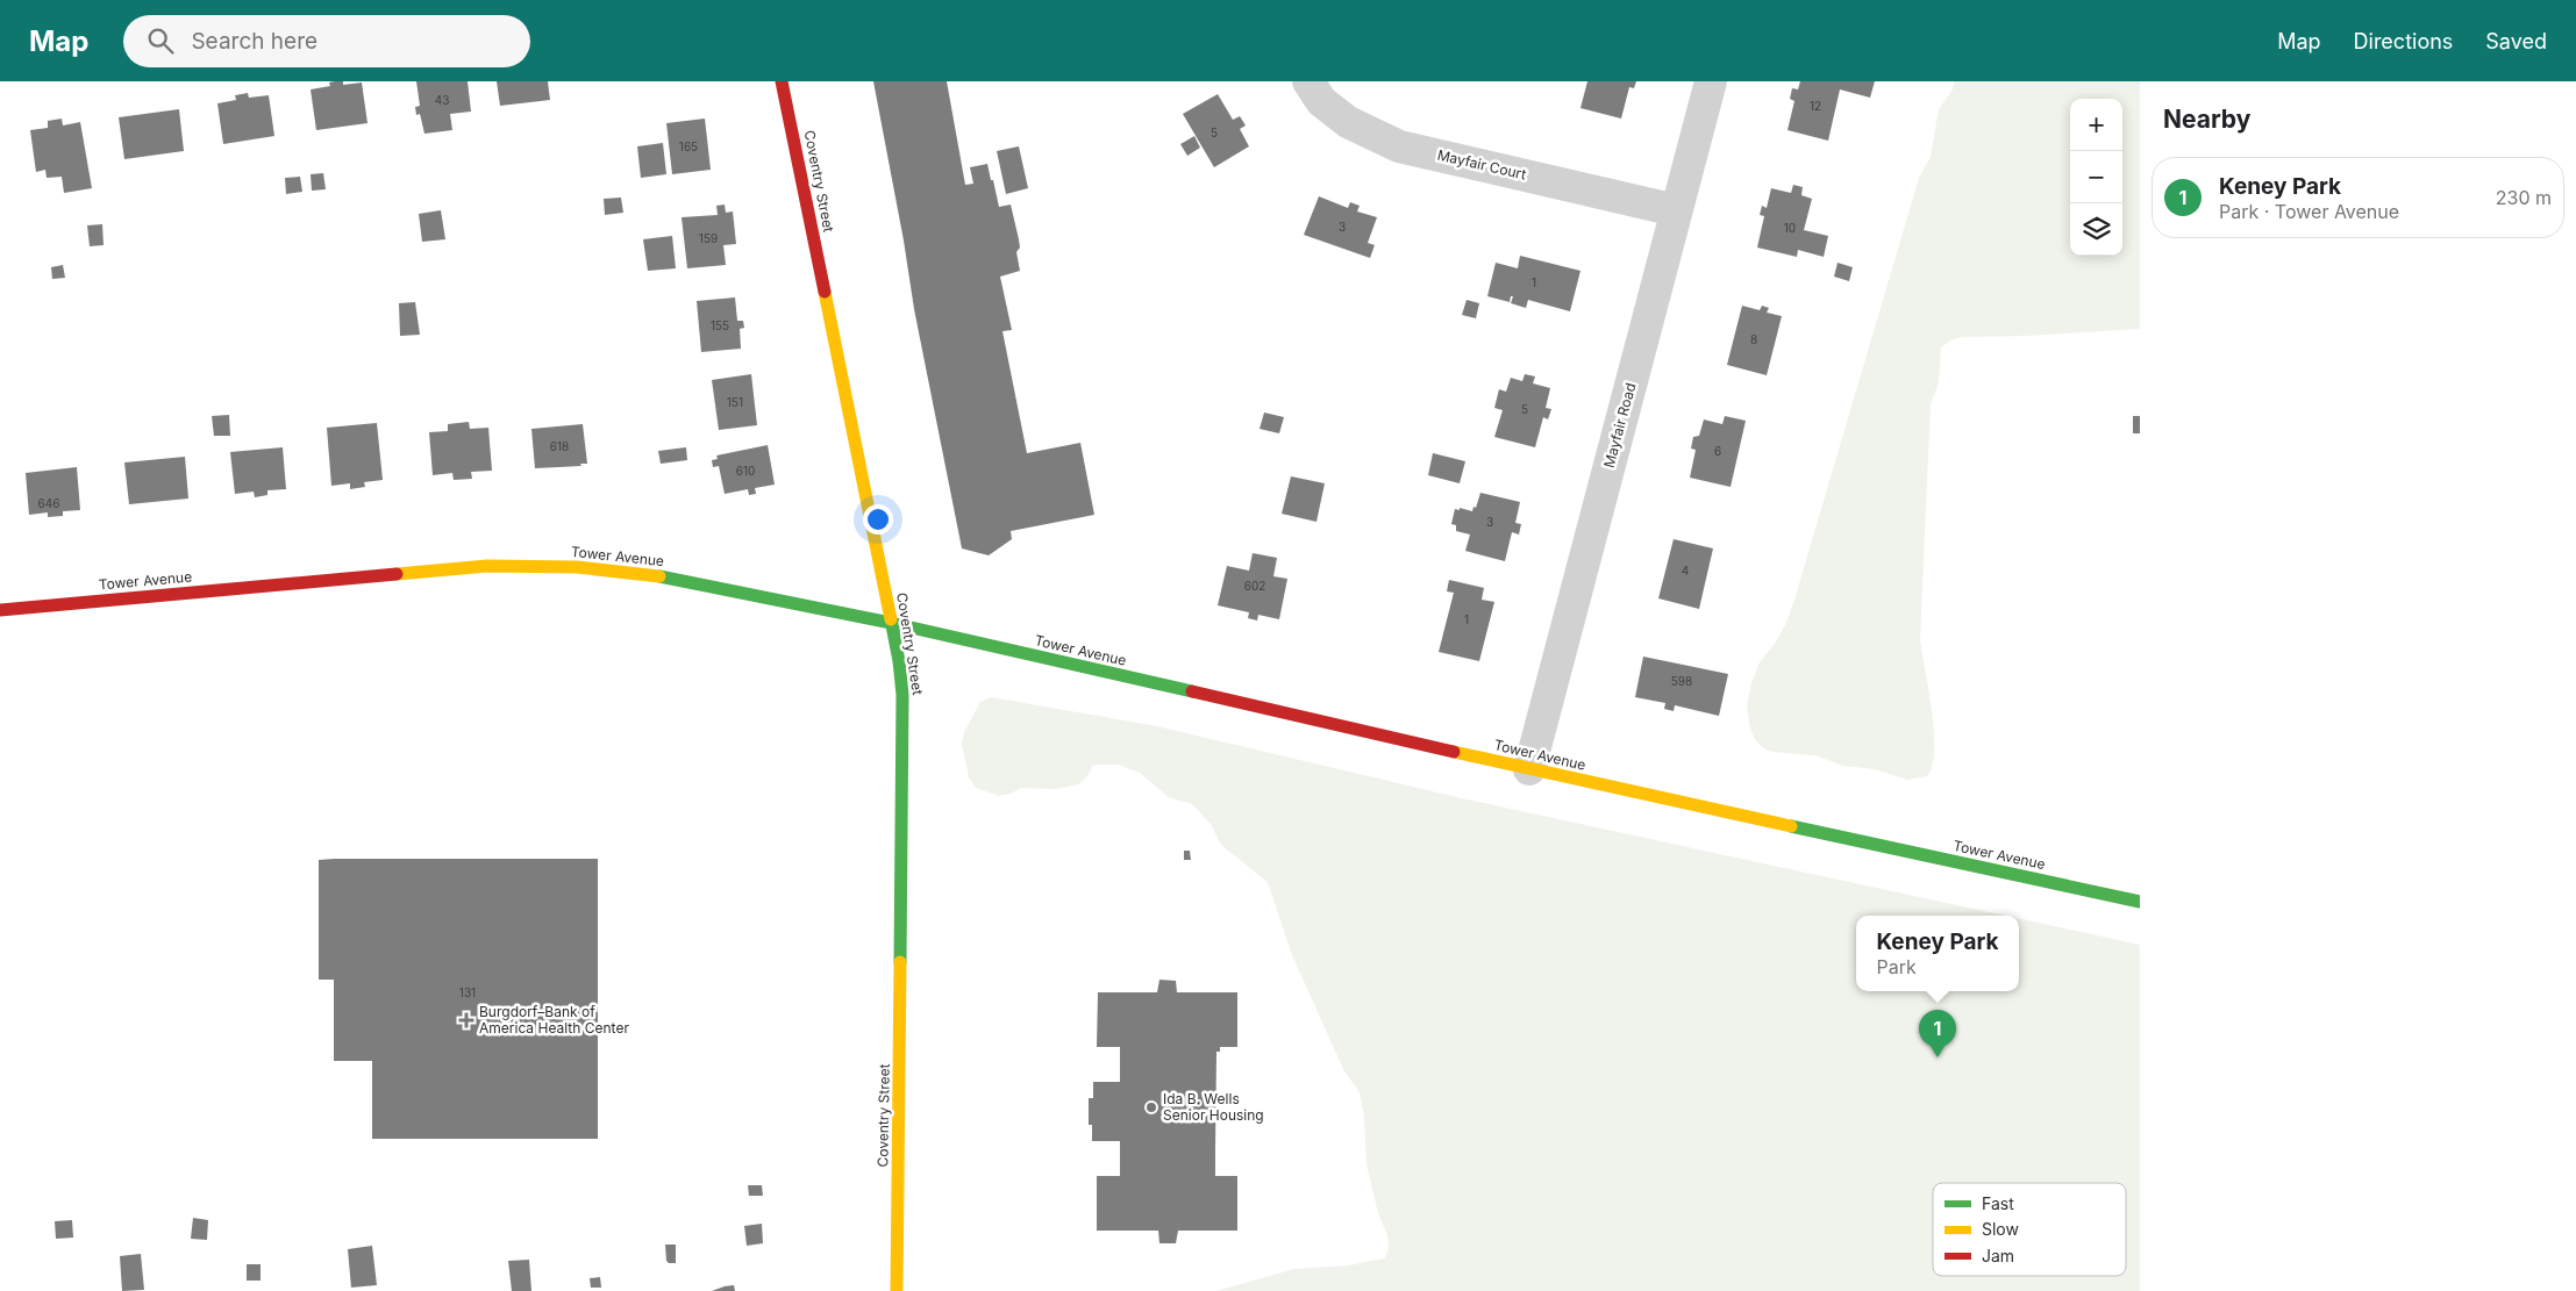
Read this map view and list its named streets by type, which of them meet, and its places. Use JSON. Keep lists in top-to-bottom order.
{
  "streets": {
    "main road": ["Coventry Street", "Tower Avenue"],
    "street": ["Mayfair Court", "Mayfair Road"]
  },
  "crossings": [
    ["Mayfair Court", "Mayfair Road"],
    ["Coventry Street", "Tower Avenue"],
    ["Mayfair Road", "Tower Avenue"]
  ],
  "places": {
    "health": ["Burgdorf–Bank of America Health Center"],
    "other": ["Ida B. Wells Senior Housing"]
  },
  "house_numbers": [
    "43",
    "12",
    "5",
    "165",
    "3",
    "10",
    "159",
    "1",
    "155",
    "8",
    "151",
    "5",
    "618",
    "6",
    "610",
    "646",
    "3",
    "4",
    "602",
    "1",
    "598",
    "131"
  ],
  "legend": ["Fast", "Slow", "Jam"],
  "page": {
    "header": "Map",
    "search": "Search here",
    "nav": ["Map", "Directions", "Saved"],
    "heading": "Nearby",
    "map_buttons": ["+", "−"],
    "list": [
      {
        "mark": "1",
        "name": "Keney Park",
        "note": "Park · Tower Avenue",
        "value": "230 m"
      }
    ],
    "popup": ["Keney Park", "Park"],
    "pins": "1"
  }
}
